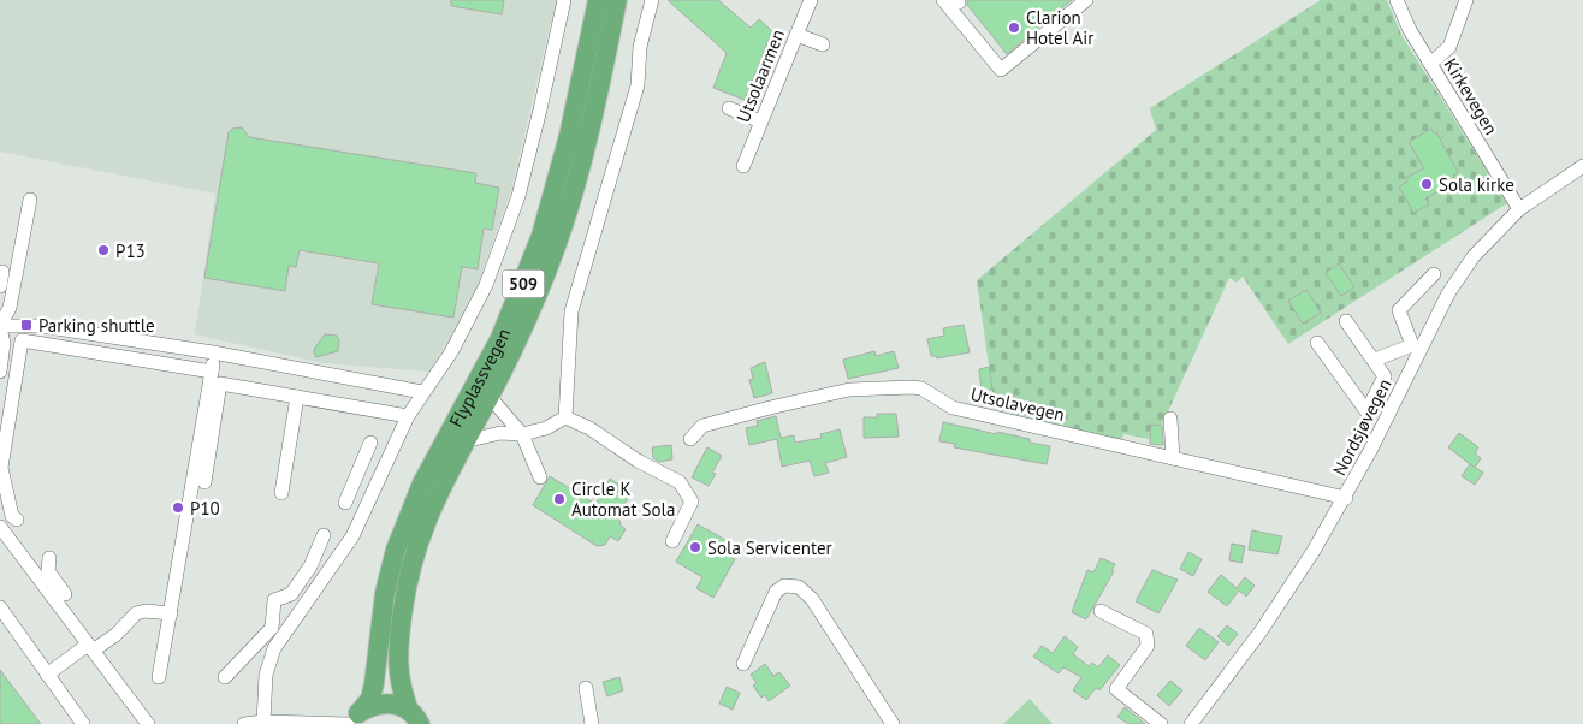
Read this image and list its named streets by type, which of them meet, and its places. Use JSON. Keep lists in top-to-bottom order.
{
  "streets": {
    "highway": ["509", "Flyplassvegen"],
    "street": [
      "Utsolaarmen",
      "Kirkevegen",
      "Utsolavegen",
      "Nordsjøvegen"
    ]
  },
  "crossings": [
    ["Kirkevegen", "Nordsjøvegen"],
    ["Utsolavegen", "Nordsjøvegen"]
  ],
  "places": {
    "other": [
      "Clarion Hotel Air",
      "Sola kirke",
      "P13",
      "Circle K Automat Sola",
      "P10",
      "Sola Servicenter"
    ],
    "transit": ["Parking shuttle"]
  }
}
